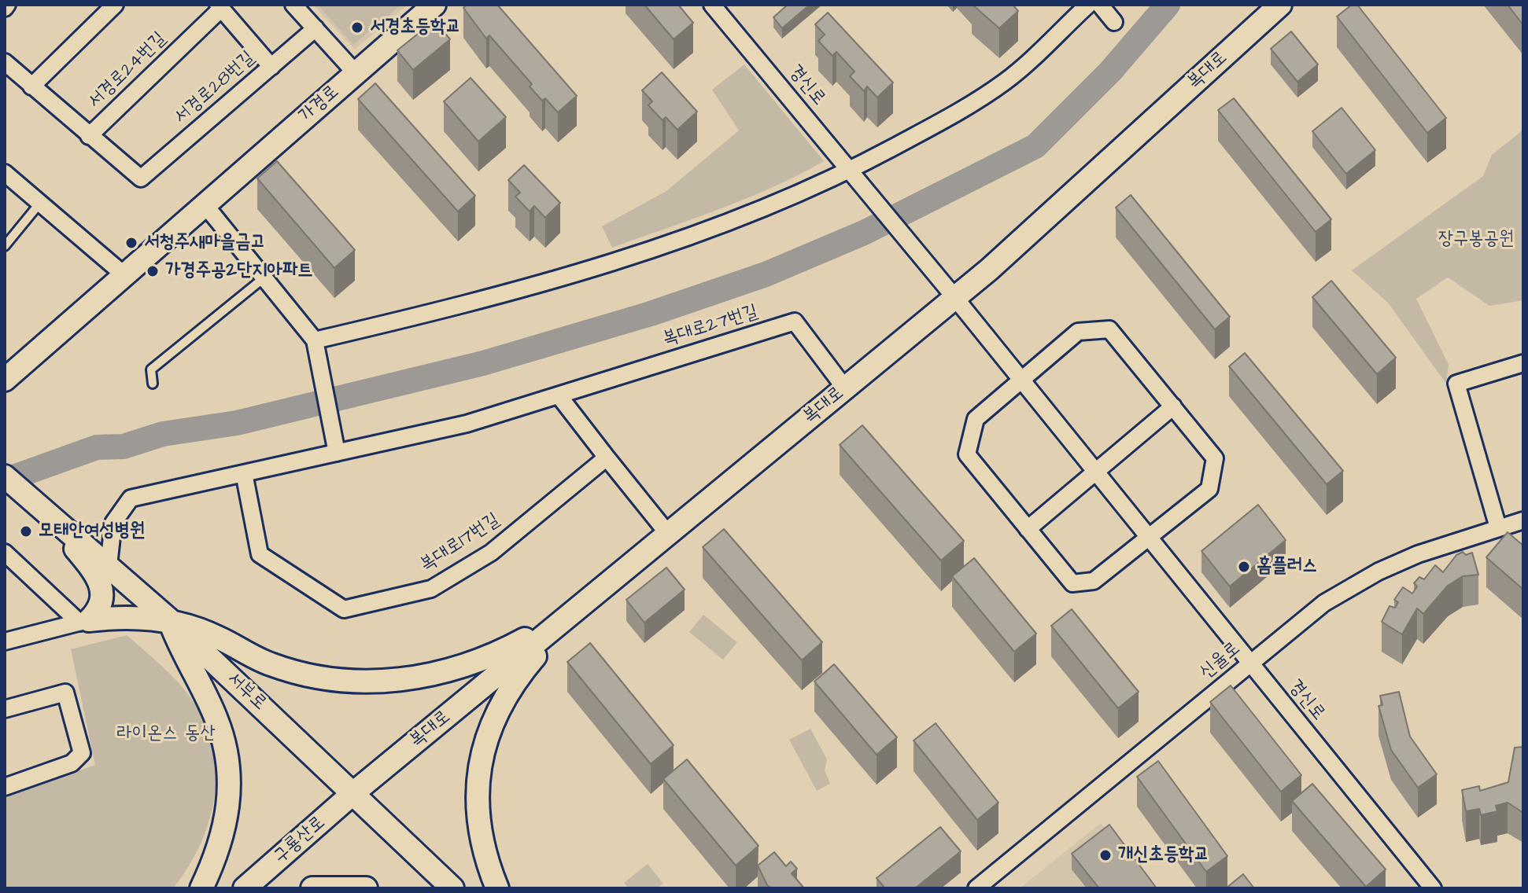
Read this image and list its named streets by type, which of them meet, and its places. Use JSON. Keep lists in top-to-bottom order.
{
  "streets": {
    "street": [
      "서경로24번길",
      "복대로",
      "경신로",
      "서경로28번길",
      "가경로",
      "복대로27번길",
      "복대로17번길",
      "신율로",
      "서부로",
      "구룡산로"
    ]
  },
  "crossings": [
    ["서경로24번길", "서경로28번길"],
    ["복대로", "경신로"],
    ["복대로", "복대로27번길"],
    ["복대로", "서부로"],
    ["복대로", "구룡산로"],
    ["경신로", "신율로"],
    ["서부로", "구룡산로"]
  ],
  "parks": ["장구봉공원", "라이온스 동산"],
  "places": [
    "서경초등학교",
    "서청주새마을금고",
    "가경주공2단지아파트",
    "모태안여성병원",
    "홈플러스",
    "개신초등학교"
  ]
}
